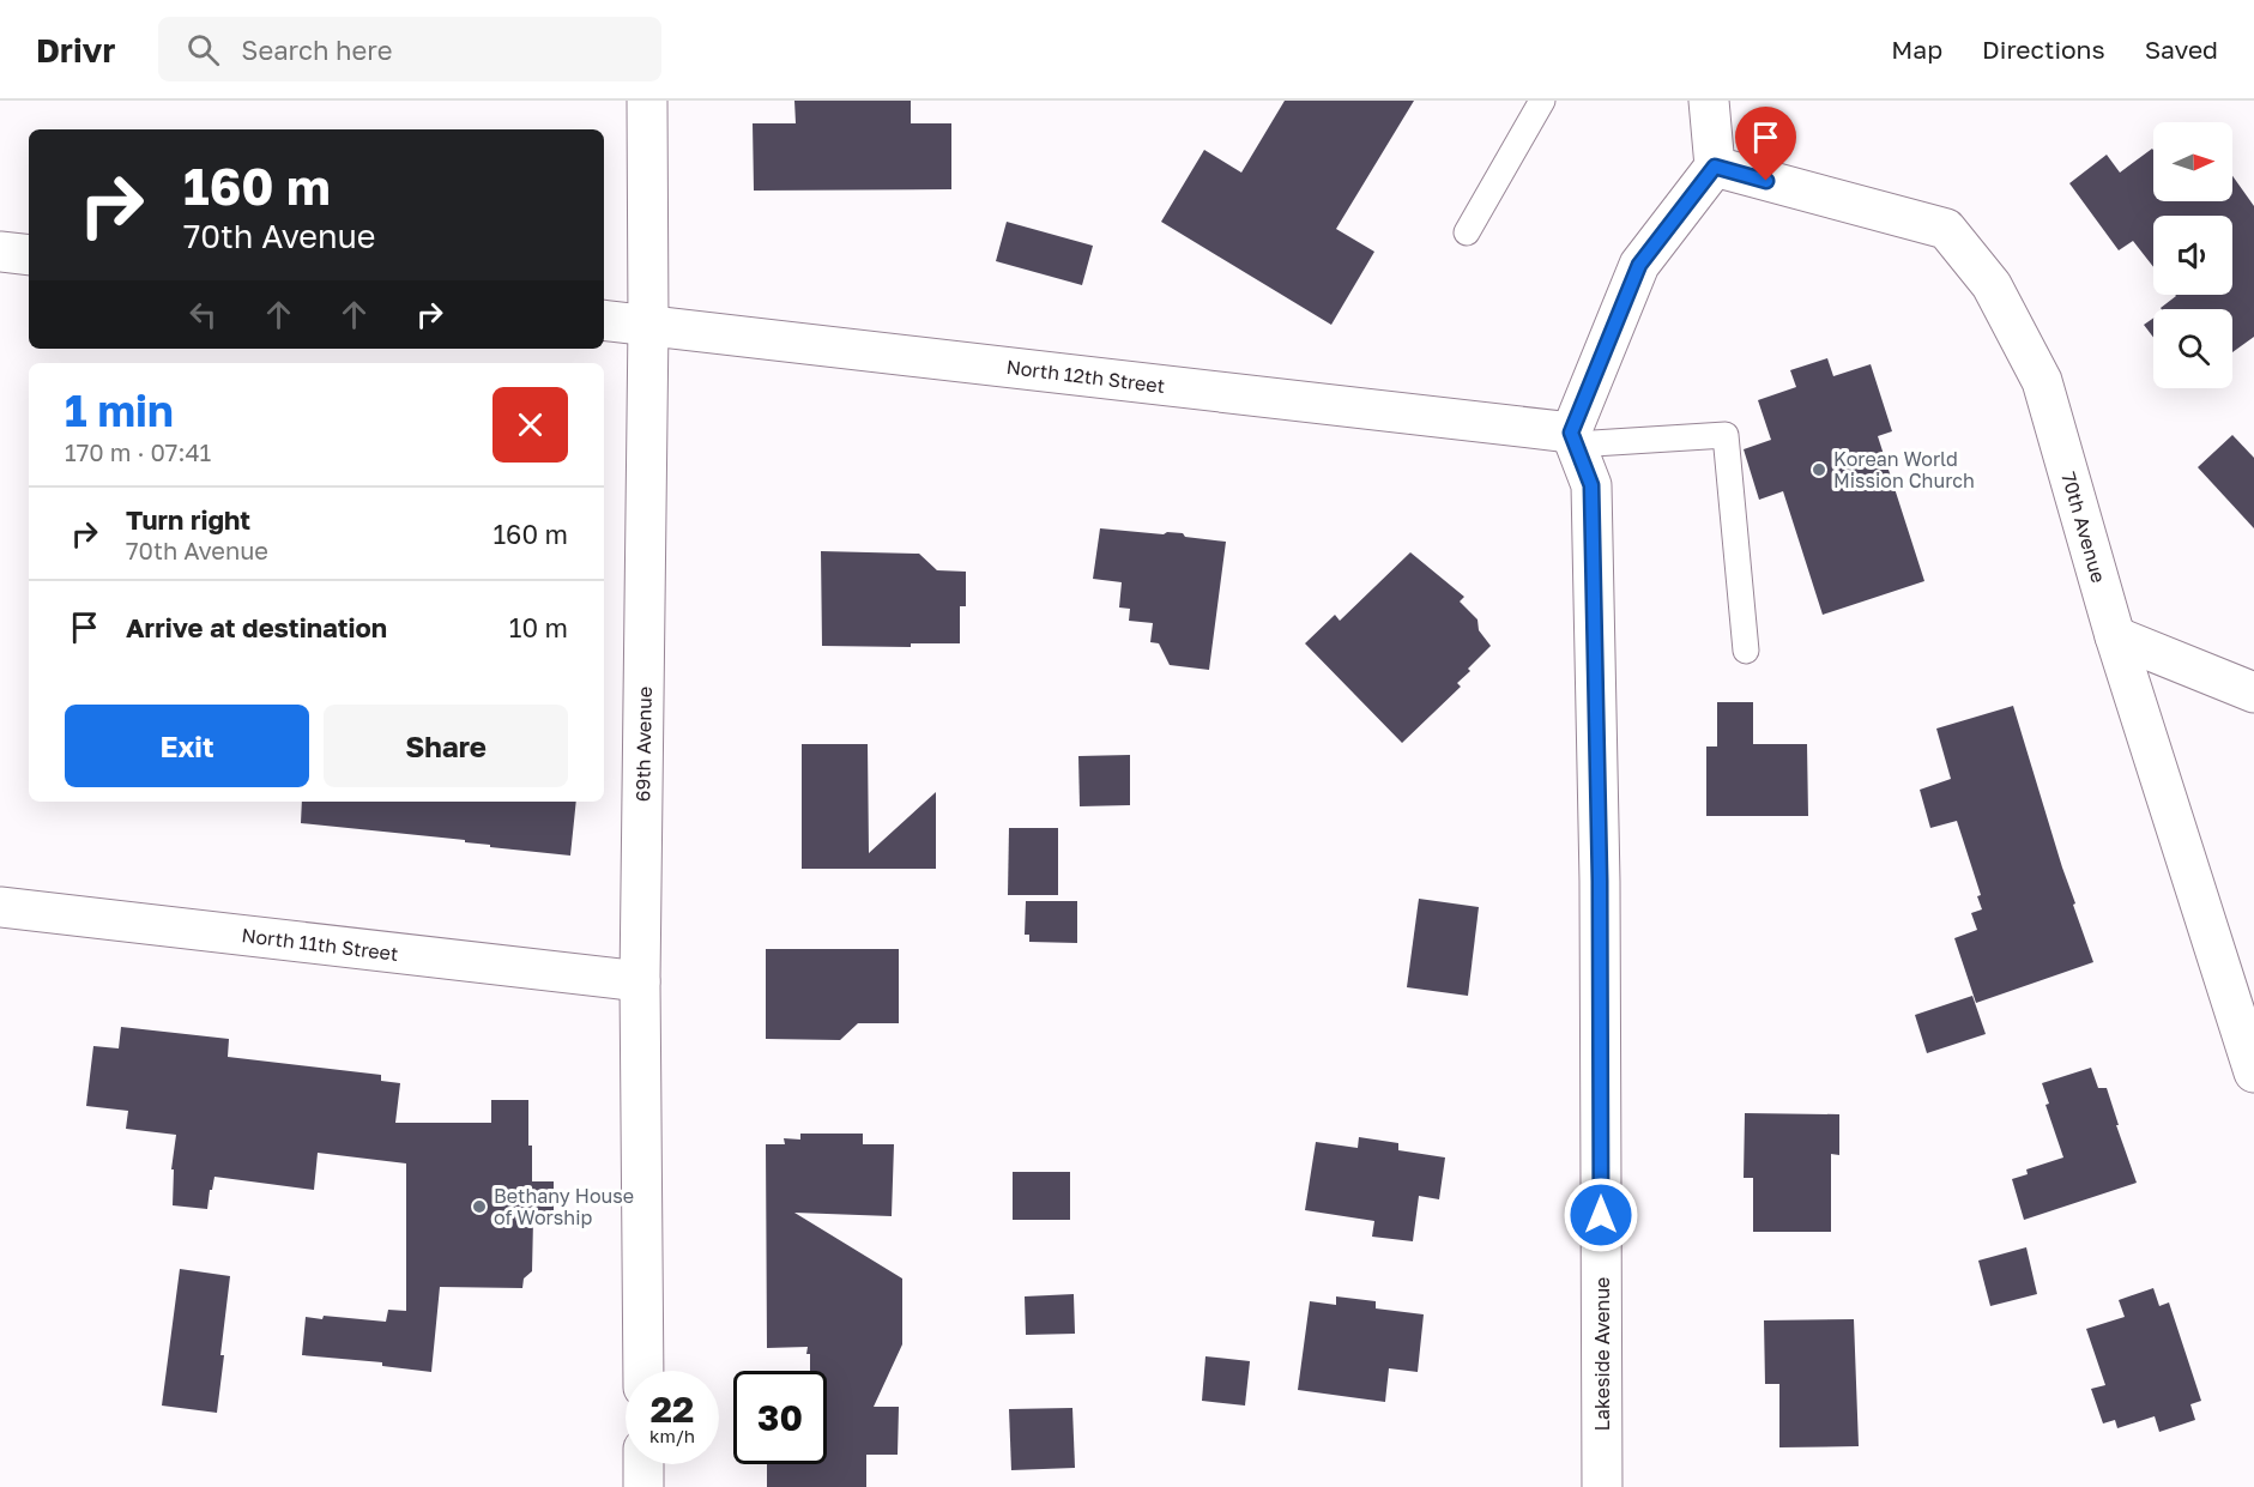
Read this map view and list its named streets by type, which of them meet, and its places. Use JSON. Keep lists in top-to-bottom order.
{
  "streets": {
    "street": [
      "North 12th Street",
      "70th Avenue",
      "69th Avenue",
      "North 11th Street",
      "Lakeside Avenue"
    ]
  },
  "crossings": [
    ["North 12th Street", "69th Avenue"],
    ["North 12th Street", "Lakeside Avenue"],
    ["69th Avenue", "North 11th Street"]
  ],
  "places": ["Korean World Mission Church", "Bethany House of Worship"],
  "north": "right",
  "page": {
    "header": "Drivr",
    "search": "Search here",
    "nav": ["Map", "Directions", "Saved"],
    "turn": ["160 m", "70th Avenue"],
    "heading": ["1 min", "170 m · 07:41"],
    "list": [
      {
        "name": "Turn right",
        "note": "70th Avenue",
        "value": "160 m"
      },
      {
        "name": "Arrive at destination",
        "value": "10 m"
      }
    ],
    "buttons": ["Exit", "Share"],
    "speed": "22 km/h",
    "limit": "30"
  }
}
